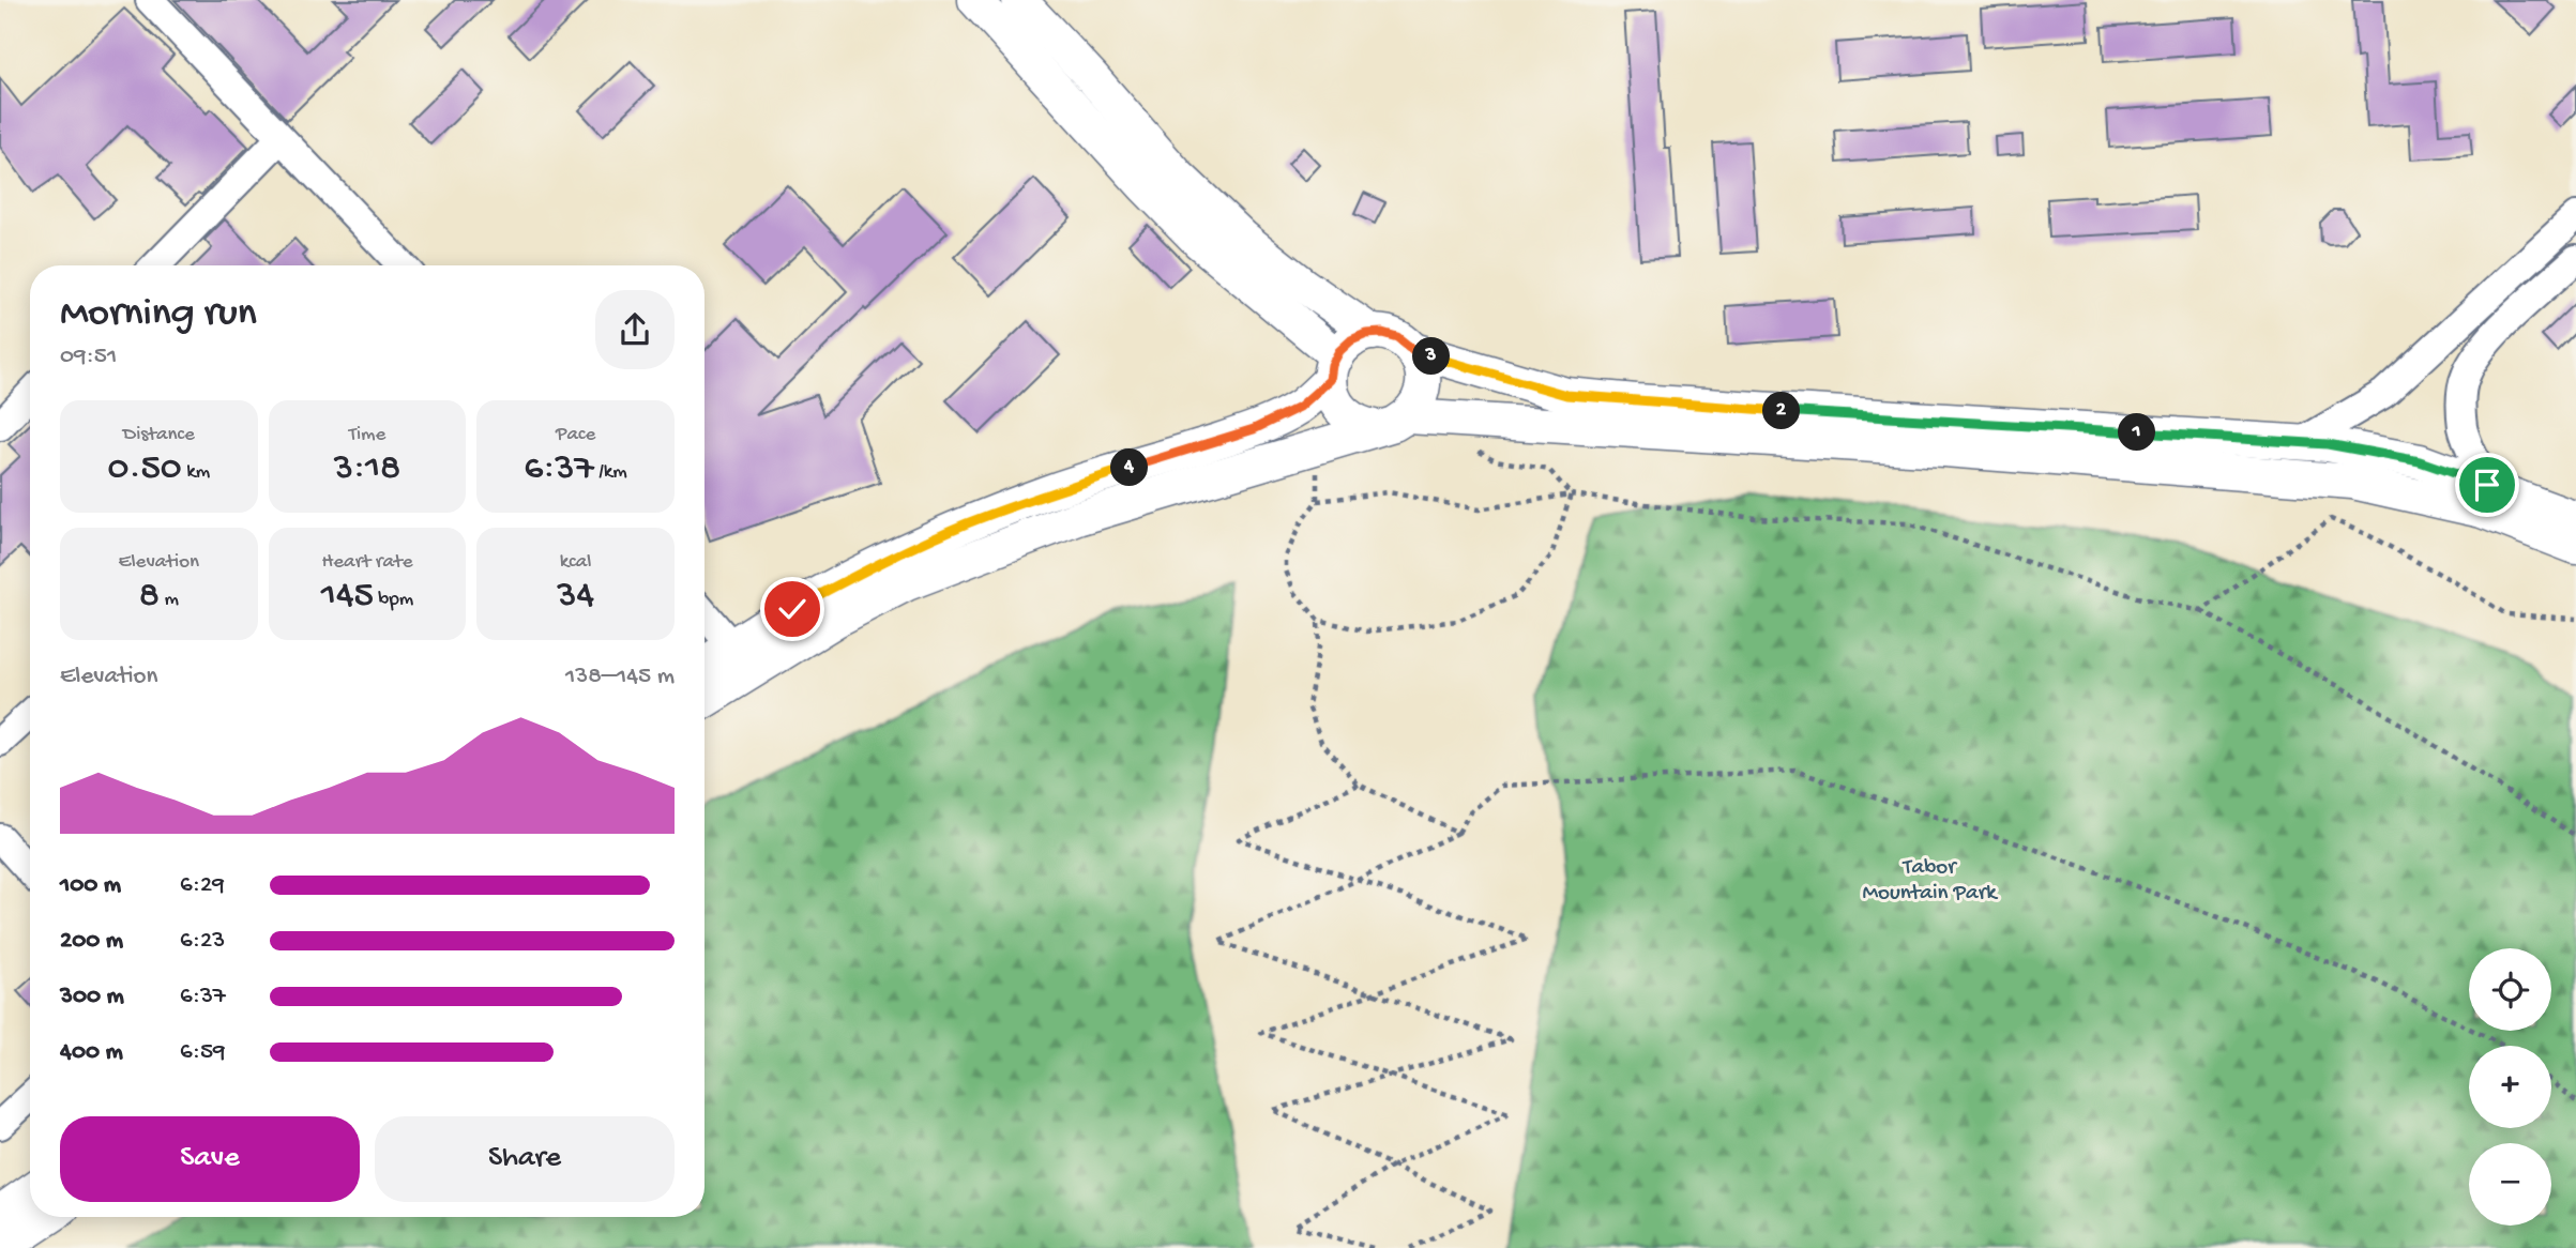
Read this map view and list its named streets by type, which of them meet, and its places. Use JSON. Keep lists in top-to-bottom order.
{
  "parks": ["Tabor Mountain Park"],
  "page": {
    "heading": ["Morning run", "09:51"],
    "pins": [
      "3",
      "2",
      "1",
      "4"
    ],
    "stats": [
      ["Distance", "0.50 km"],
      ["Time", "3:18"],
      ["Pace", "6:37 /km"],
      ["Elevation", "8 m"],
      ["Heart rate", "145 bpm"],
      ["kcal", "34"]
    ],
    "chart": ["Elevation", "138–145 m"],
    "list": [
      {
        "name": "100 m",
        "note": "6:29"
      },
      {
        "name": "200 m",
        "note": "6:23"
      },
      {
        "name": "300 m",
        "note": "6:37"
      },
      {
        "name": "400 m",
        "note": "6:59"
      }
    ],
    "map_buttons": ["+", "−"],
    "buttons": ["Save", "Share"]
  }
}
